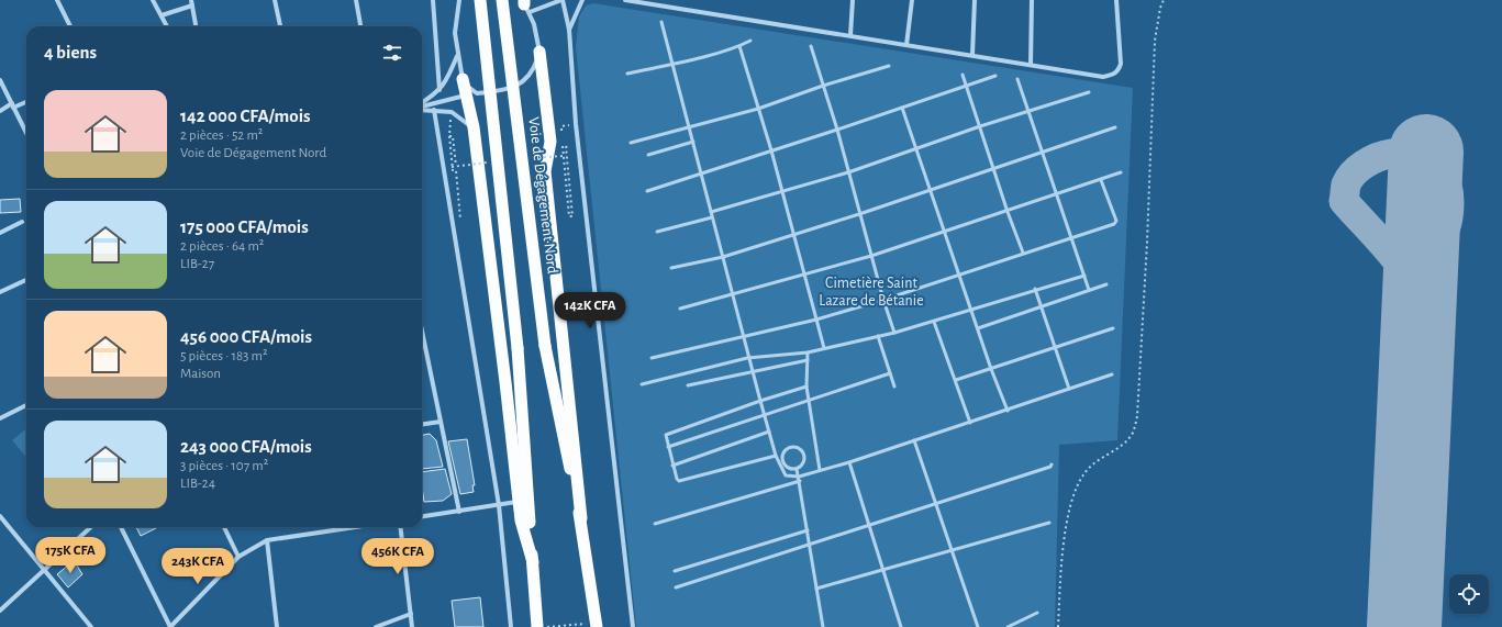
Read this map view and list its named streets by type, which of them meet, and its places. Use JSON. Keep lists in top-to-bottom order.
{
  "streets": {
    "highway": ["Voie de Dégagement Nord"]
  },
  "parks": ["Cimetière Saint Lazare de Bétanie"],
  "page": {
    "heading": "4 biens",
    "list": [
      {
        "name": "142 000 CFA/mois",
        "note": "2 pièces · 52 m² · Voie de Dégagement Nord"
      },
      {
        "name": "175 000 CFA/mois",
        "note": "2 pièces · 64 m² · LIB-27"
      },
      {
        "name": "456 000 CFA/mois",
        "note": "5 pièces · 183 m² · Maison"
      },
      {
        "name": "243 000 CFA/mois",
        "note": "3 pièces · 107 m² · LIB-24"
      }
    ],
    "price": [
      "142K CFA",
      "175K CFA",
      "456K CFA",
      "243K CFA"
    ]
  }
}
